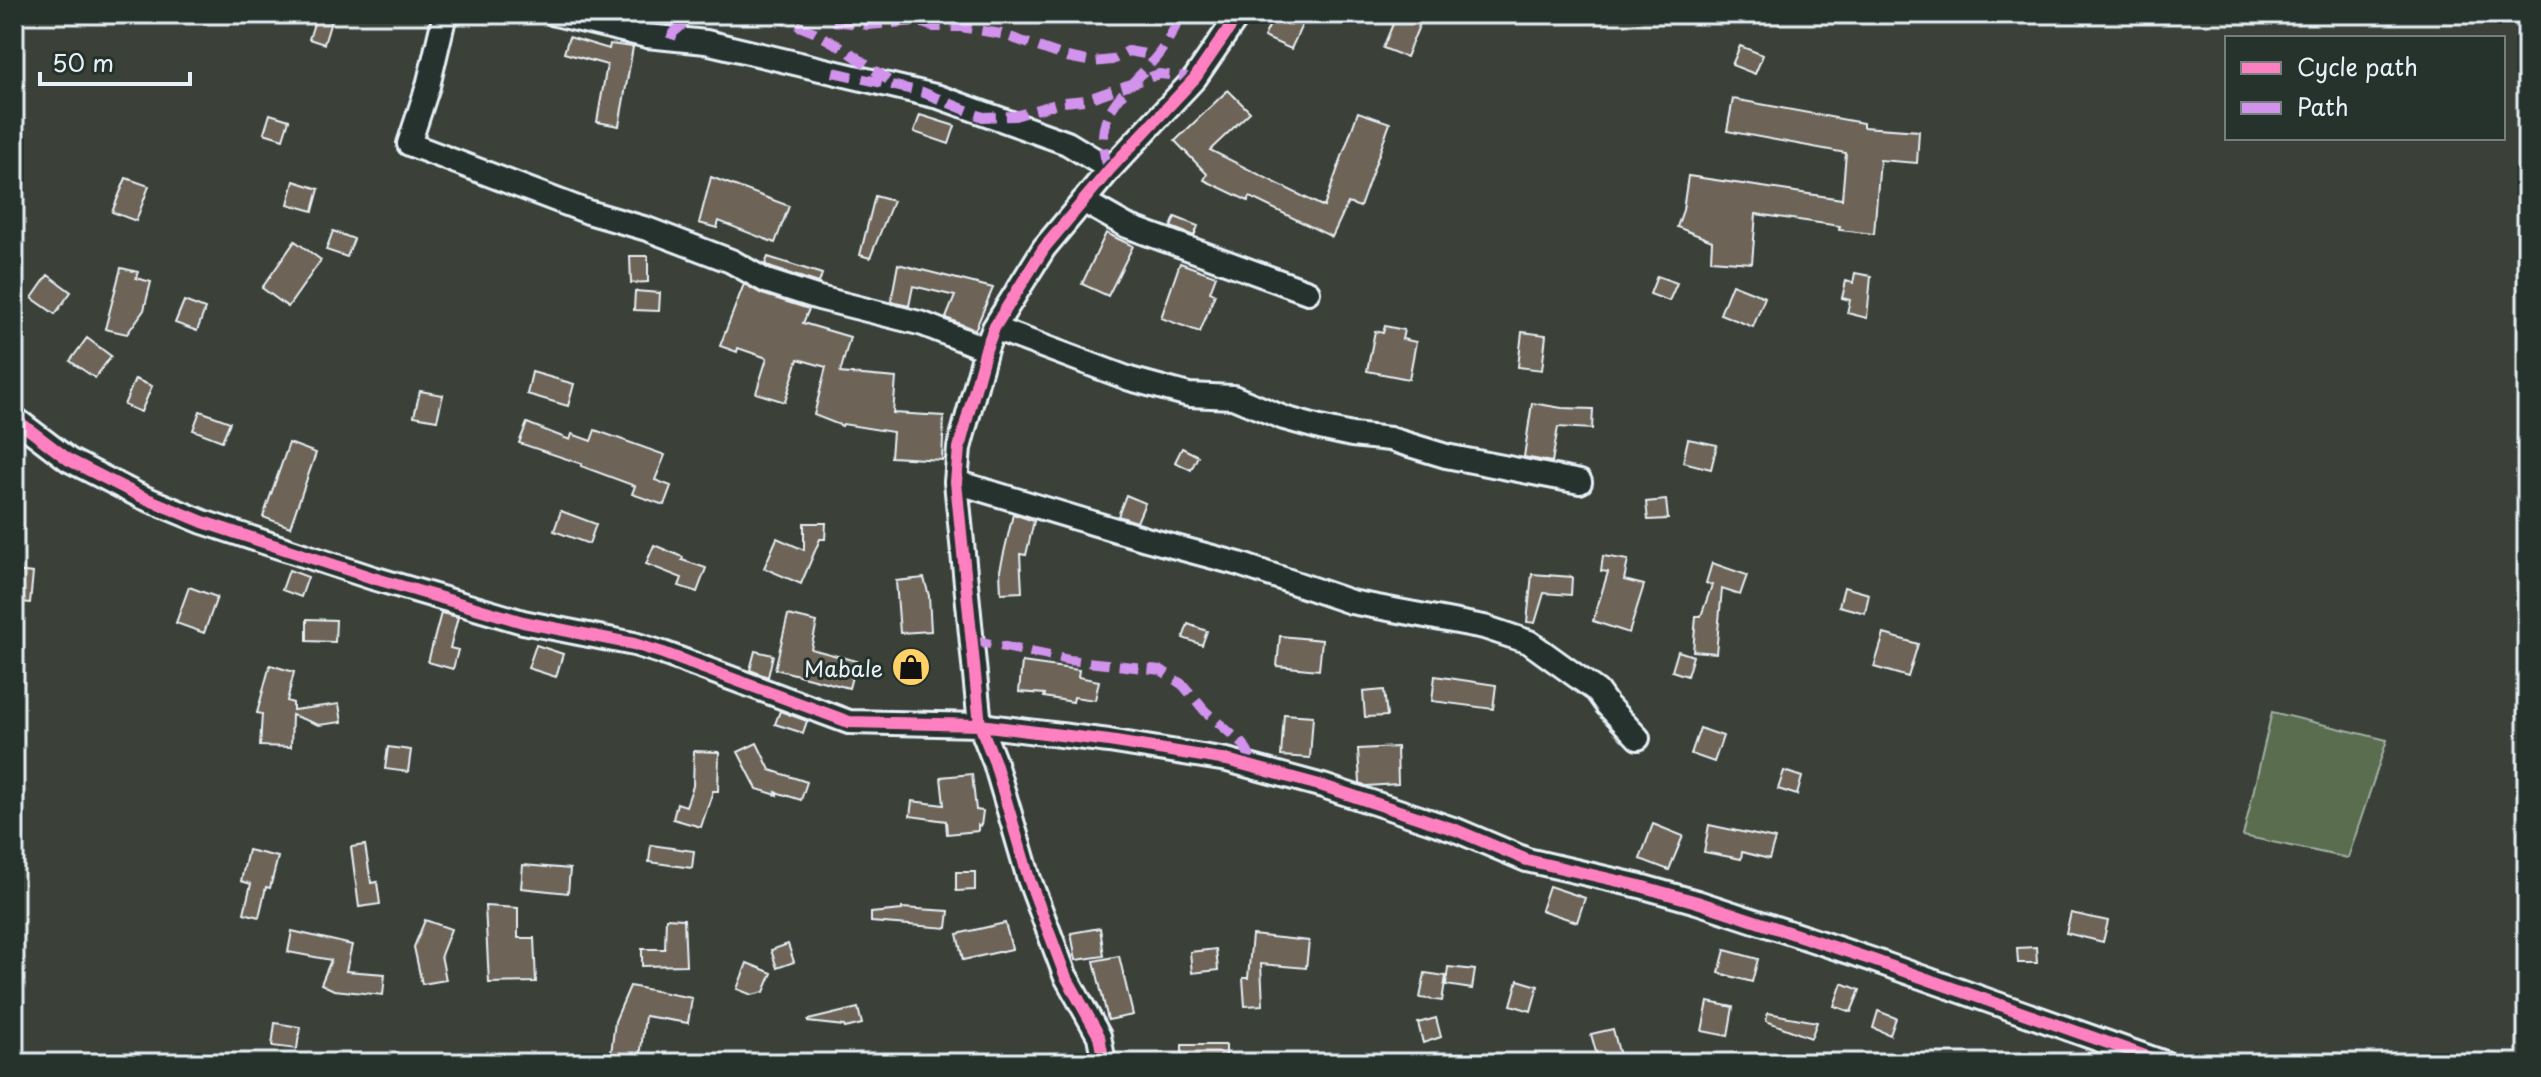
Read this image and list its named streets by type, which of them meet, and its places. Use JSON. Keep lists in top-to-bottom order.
{
  "places": {
    "shop": ["Mabale"]
  },
  "legend": ["Cycle path", "Path"],
  "scale_bar": "50 m"
}
